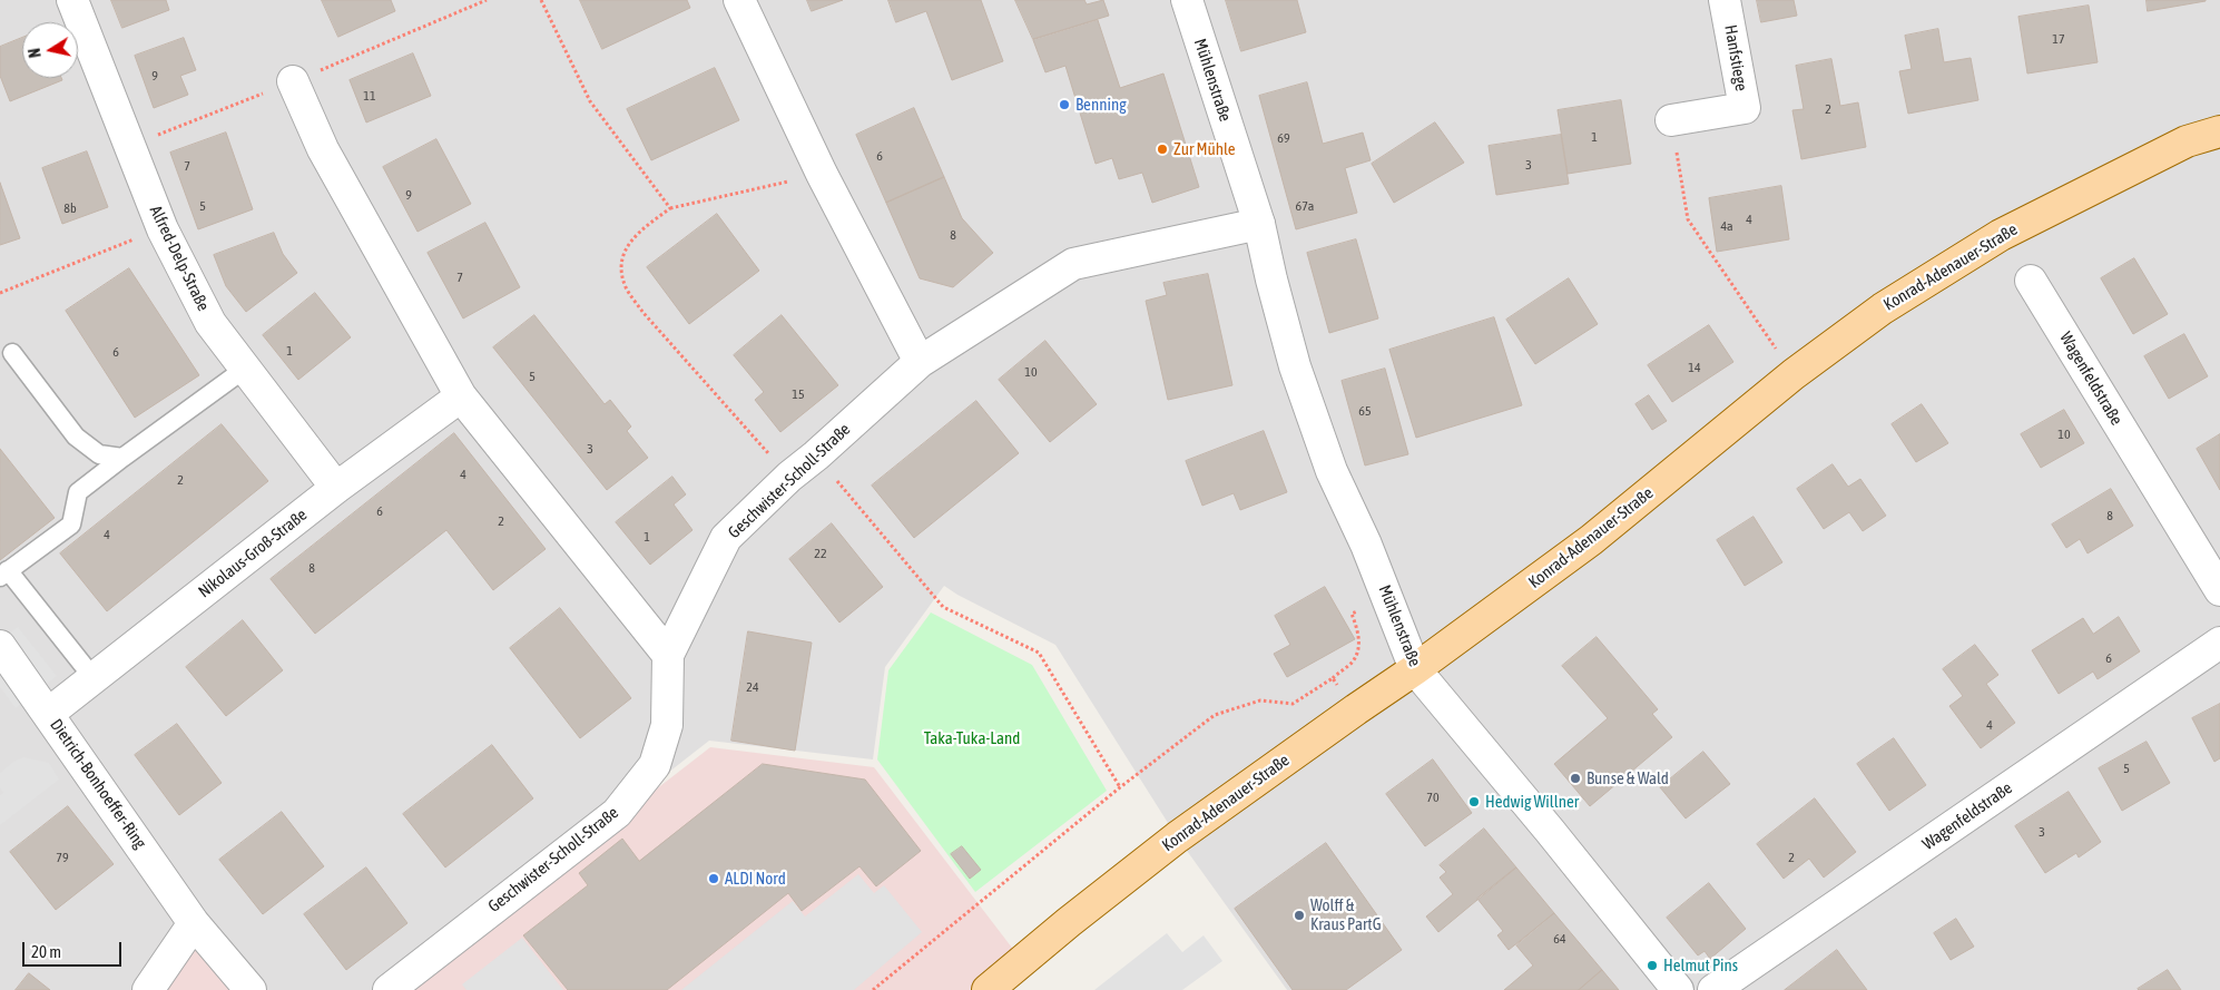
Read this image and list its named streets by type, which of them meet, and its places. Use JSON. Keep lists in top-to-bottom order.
{
  "streets": {
    "main road": ["Konrad-Adenauer-Straße"],
    "street": [
      "Hanfstiege",
      "Mühlenstraße",
      "Alfred-Delp-Straße",
      "Wagenfeldstraße",
      "Geschwister-Scholl-Straße",
      "Nikolaus-Groß-Straße",
      "Dietrich-Bonhoeffer-Ring"
    ]
  },
  "crossings": [
    ["Mühlenstraße", "Konrad-Adenauer-Straße"],
    ["Mühlenstraße", "Geschwister-Scholl-Straße"],
    ["Alfred-Delp-Straße", "Nikolaus-Groß-Straße"],
    ["Nikolaus-Groß-Straße", "Dietrich-Bonhoeffer-Ring"]
  ],
  "parks": ["Taka-Tuka-Land"],
  "places": [
    "Benning",
    "Zur Mühle",
    "Bunse & Wald",
    "Hedwig Willner",
    "ALDI Nord",
    "Wolff & Kraus PartG",
    "Helmut Pins"
  ],
  "house_numbers": [
    "17",
    "9",
    "11",
    "2",
    "1",
    "69",
    "6",
    "3",
    "7",
    "9",
    "5",
    "67a",
    "8b",
    "4",
    "4a",
    "8",
    "7",
    "1",
    "6",
    "14",
    "10",
    "5",
    "15",
    "65",
    "10",
    "3",
    "4",
    "2",
    "6",
    "8",
    "2",
    "4",
    "1",
    "22",
    "8",
    "6",
    "24",
    "4",
    "5",
    "70",
    "3",
    "79",
    "2",
    "64"
  ],
  "scale_bar": "20 m",
  "north": "left"
}
